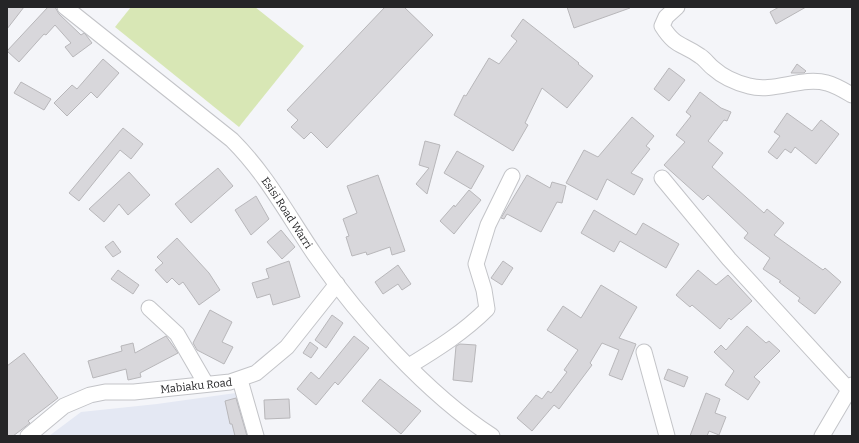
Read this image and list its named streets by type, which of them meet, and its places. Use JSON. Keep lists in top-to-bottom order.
{
  "streets": {
    "street": ["Esisi Road Warri", "Mabiaku Road"]
  },
  "crossings": [
    ["Esisi Road Warri", "Mabiaku Road"]
  ]
}
